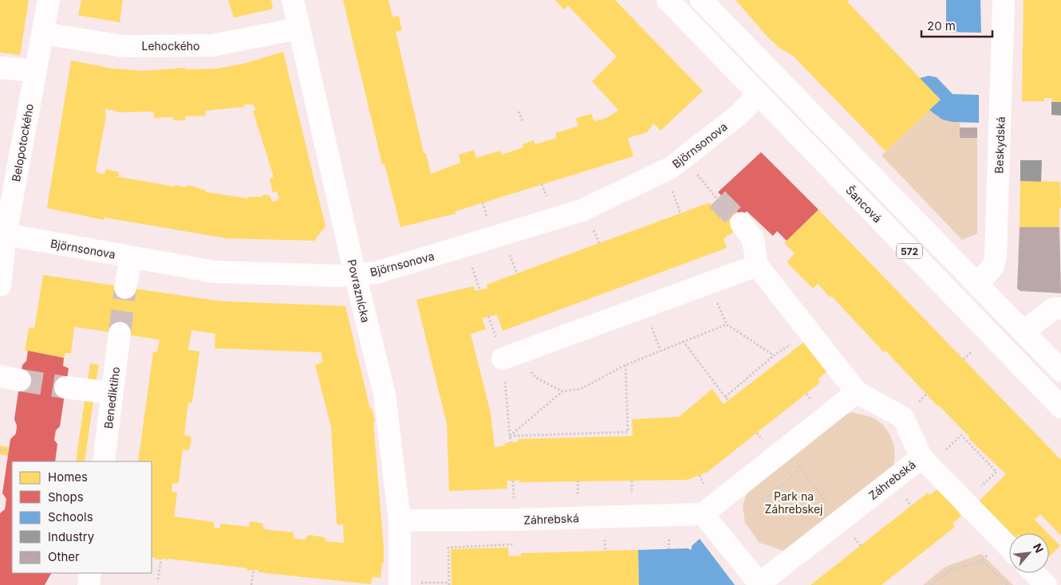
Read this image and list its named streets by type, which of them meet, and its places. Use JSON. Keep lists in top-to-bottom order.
{
  "streets": {
    "street": [
      "Lehockého",
      "Belopotockého",
      "Björnsonova",
      "Beskydská",
      "Šancová",
      "572",
      "Povraznícka",
      "Benediktiho",
      "Záhrebská"
    ]
  },
  "crossings": [
    ["Lehockého", "Belopotockého"],
    ["Lehockého", "Povraznícka"],
    ["Belopotockého", "Björnsonova"],
    ["Björnsonova", "Šancová"],
    ["Björnsonova", "Povraznícka"],
    ["Beskydská", "572"],
    ["Povraznícka", "Záhrebská"]
  ],
  "parks": ["Park na Záhrebskej"],
  "legend": [
    "Homes",
    "Shops",
    "Schools",
    "Industry",
    "Other"
  ],
  "scale_bar": "20 m",
  "north": "top right"
}
